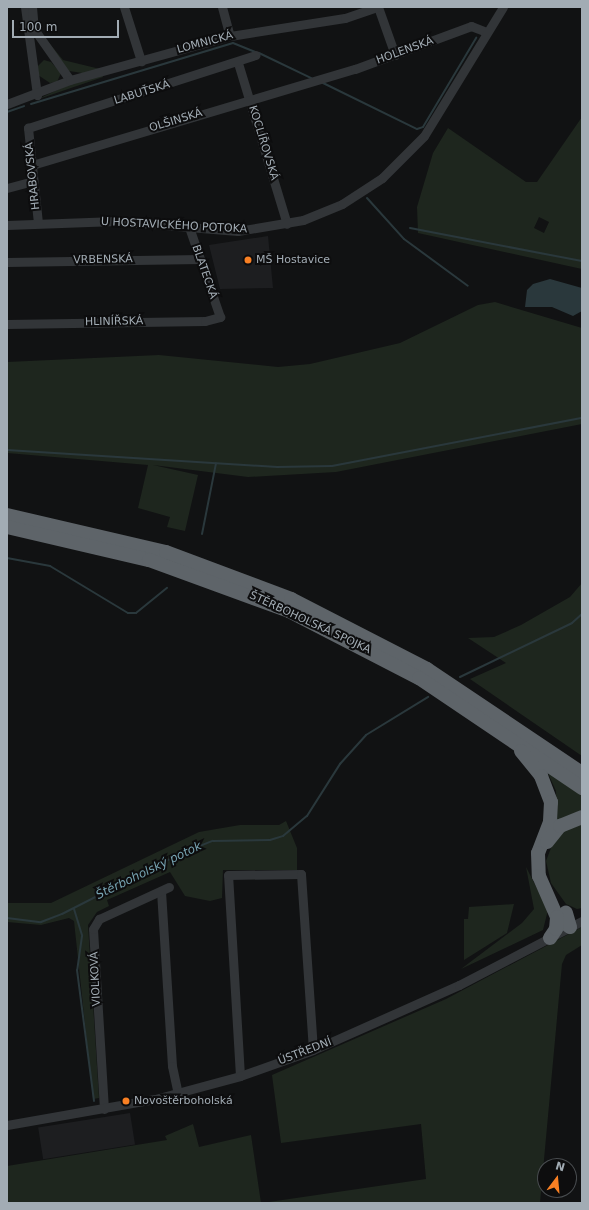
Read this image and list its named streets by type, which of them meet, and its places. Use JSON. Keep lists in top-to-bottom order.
{
  "streets": {
    "highway": ["ŠTĚRBOHOLSKÁ SPOJKA"],
    "street": [
      "LOMNICKÁ",
      "HOLENSKÁ",
      "LABUŤSKÁ",
      "OLŠINSKÁ",
      "KOCLÍŘOVSKÁ",
      "HRABOVSKÁ",
      "U HOSTAVICKÉHO POTOKA",
      "VRBENSKÁ",
      "BLATECKÁ",
      "HLINÍŘSKÁ",
      "VIOLKOVÁ",
      "ÚSTŘEDNÍ"
    ]
  },
  "crossings": [
    ["LOMNICKÁ", "HOLENSKÁ"],
    ["HOLENSKÁ", "OLŠINSKÁ"],
    ["HOLENSKÁ", "U HOSTAVICKÉHO POTOKA"],
    ["LABUŤSKÁ", "KOCLÍŘOVSKÁ"],
    ["LABUŤSKÁ", "HRABOVSKÁ"],
    ["OLŠINSKÁ", "KOCLÍŘOVSKÁ"],
    ["OLŠINSKÁ", "HRABOVSKÁ"],
    ["KOCLÍŘOVSKÁ", "U HOSTAVICKÉHO POTOKA"],
    ["HRABOVSKÁ", "U HOSTAVICKÉHO POTOKA"],
    ["U HOSTAVICKÉHO POTOKA", "BLATECKÁ"],
    ["VRBENSKÁ", "BLATECKÁ"],
    ["BLATECKÁ", "HLINÍŘSKÁ"],
    ["VIOLKOVÁ", "ÚSTŘEDNÍ"]
  ],
  "water": ["Štěrboholský potok"],
  "places": ["MŠ Hostavice", "Novoštěrboholská"],
  "scale_bar": "100 m",
  "north": "top"
}
